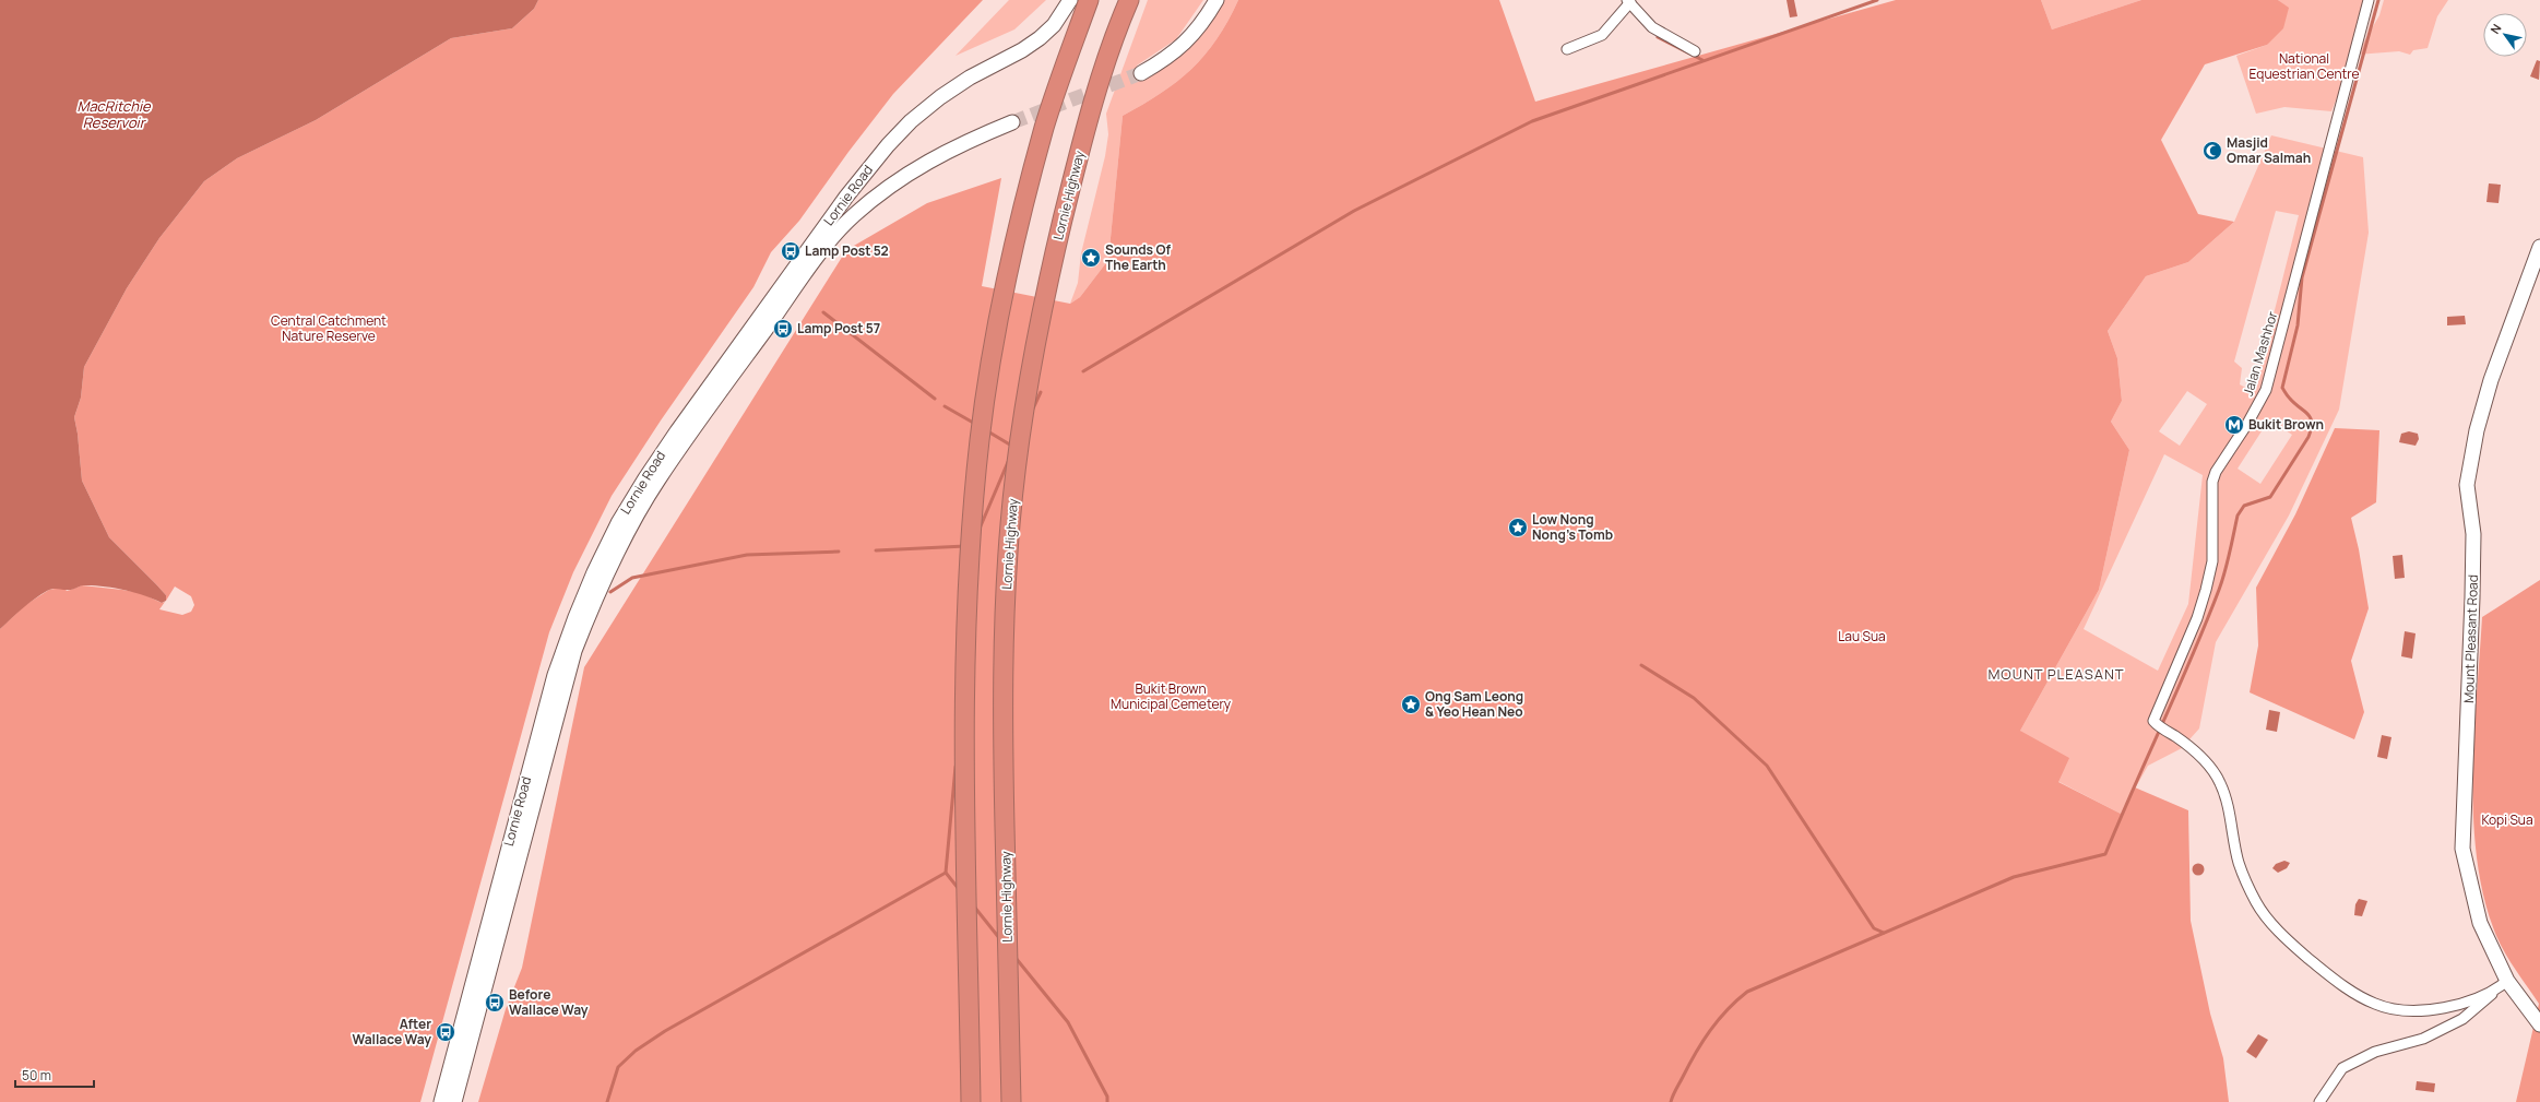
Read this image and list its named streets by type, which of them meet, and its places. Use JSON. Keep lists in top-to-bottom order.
{
  "streets": {
    "highway": ["Lornie Highway"],
    "street": ["Lornie Road", "Jalan Mashhor", "Mount Pleasant Road"]
  },
  "crossings": [
    ["Jalan Mashhor", "Mount Pleasant Road"]
  ],
  "districts": ["MOUNT PLEASANT"],
  "water": ["MacRitchie Reservoir"],
  "parks": [
    "National Equestrian Centre",
    "Central Catchment Nature Reserve",
    "Lau Sua",
    "Bukit Brown Municipal Cemetery",
    "Kopi Sua"
  ],
  "places": {
    "mosque": ["Masjid Omar Salmah"],
    "bus stop": [
      "Lamp Post 52",
      "Lamp Post 57",
      "Before Wallace Way",
      "After Wallace Way"
    ],
    "place": ["Sounds Of The Earth", "Low Nong Nong's Tomb", "Ong Sam Leong & Yeo Hean Neo"],
    "metro station": ["Bukit Brown"]
  },
  "scale_bar": "50 m",
  "north": "top left"
}
